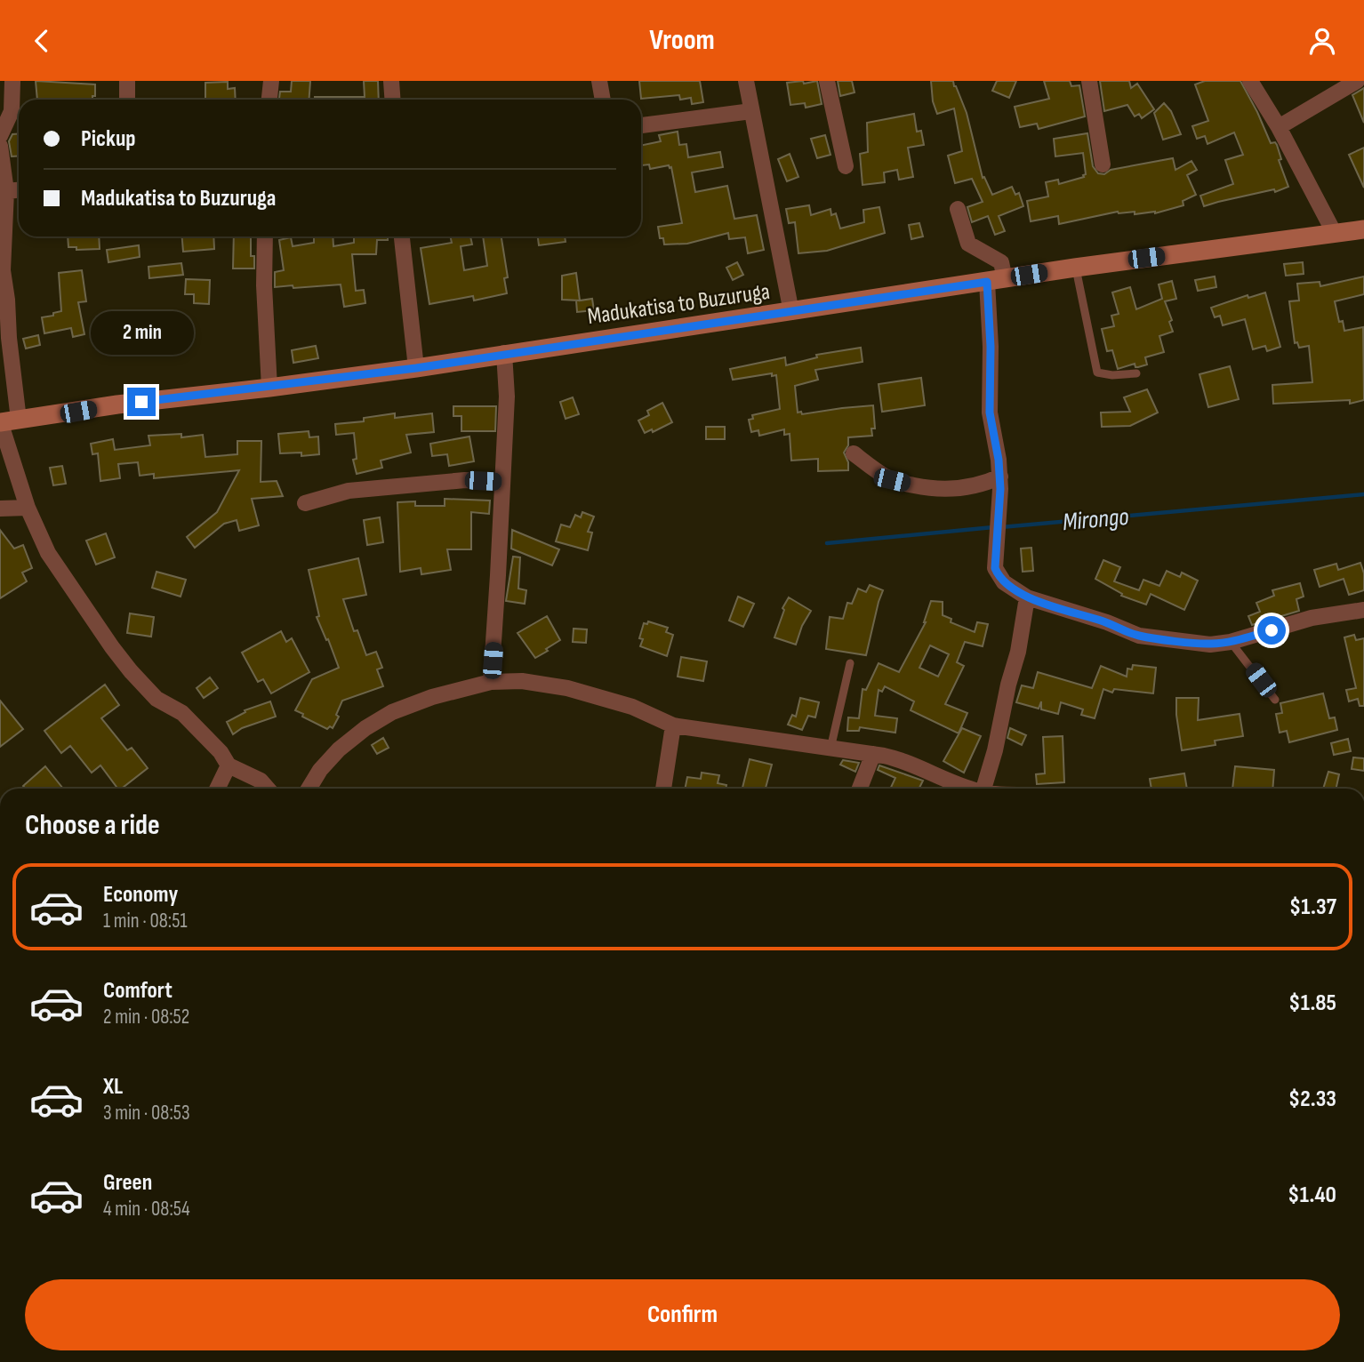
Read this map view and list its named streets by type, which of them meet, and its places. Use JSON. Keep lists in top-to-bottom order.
{
  "streets": {
    "main road": ["Madukatisa to Buzuruga"]
  },
  "water": ["Mirongo"],
  "page": {
    "header": "Vroom",
    "banner": ["Pickup", "Madukatisa to Buzuruga"],
    "bubble": "2 min",
    "heading": "Choose a ride",
    "list": [
      {
        "name": "Economy",
        "note": "1 min · 08:51",
        "value": "$1.37"
      },
      {
        "name": "Comfort",
        "note": "2 min · 08:52",
        "value": "$1.85"
      },
      {
        "name": "XL",
        "note": "3 min · 08:53",
        "value": "$2.33"
      },
      {
        "name": "Green",
        "note": "4 min · 08:54",
        "value": "$1.40"
      }
    ],
    "buttons": "Confirm"
  }
}
